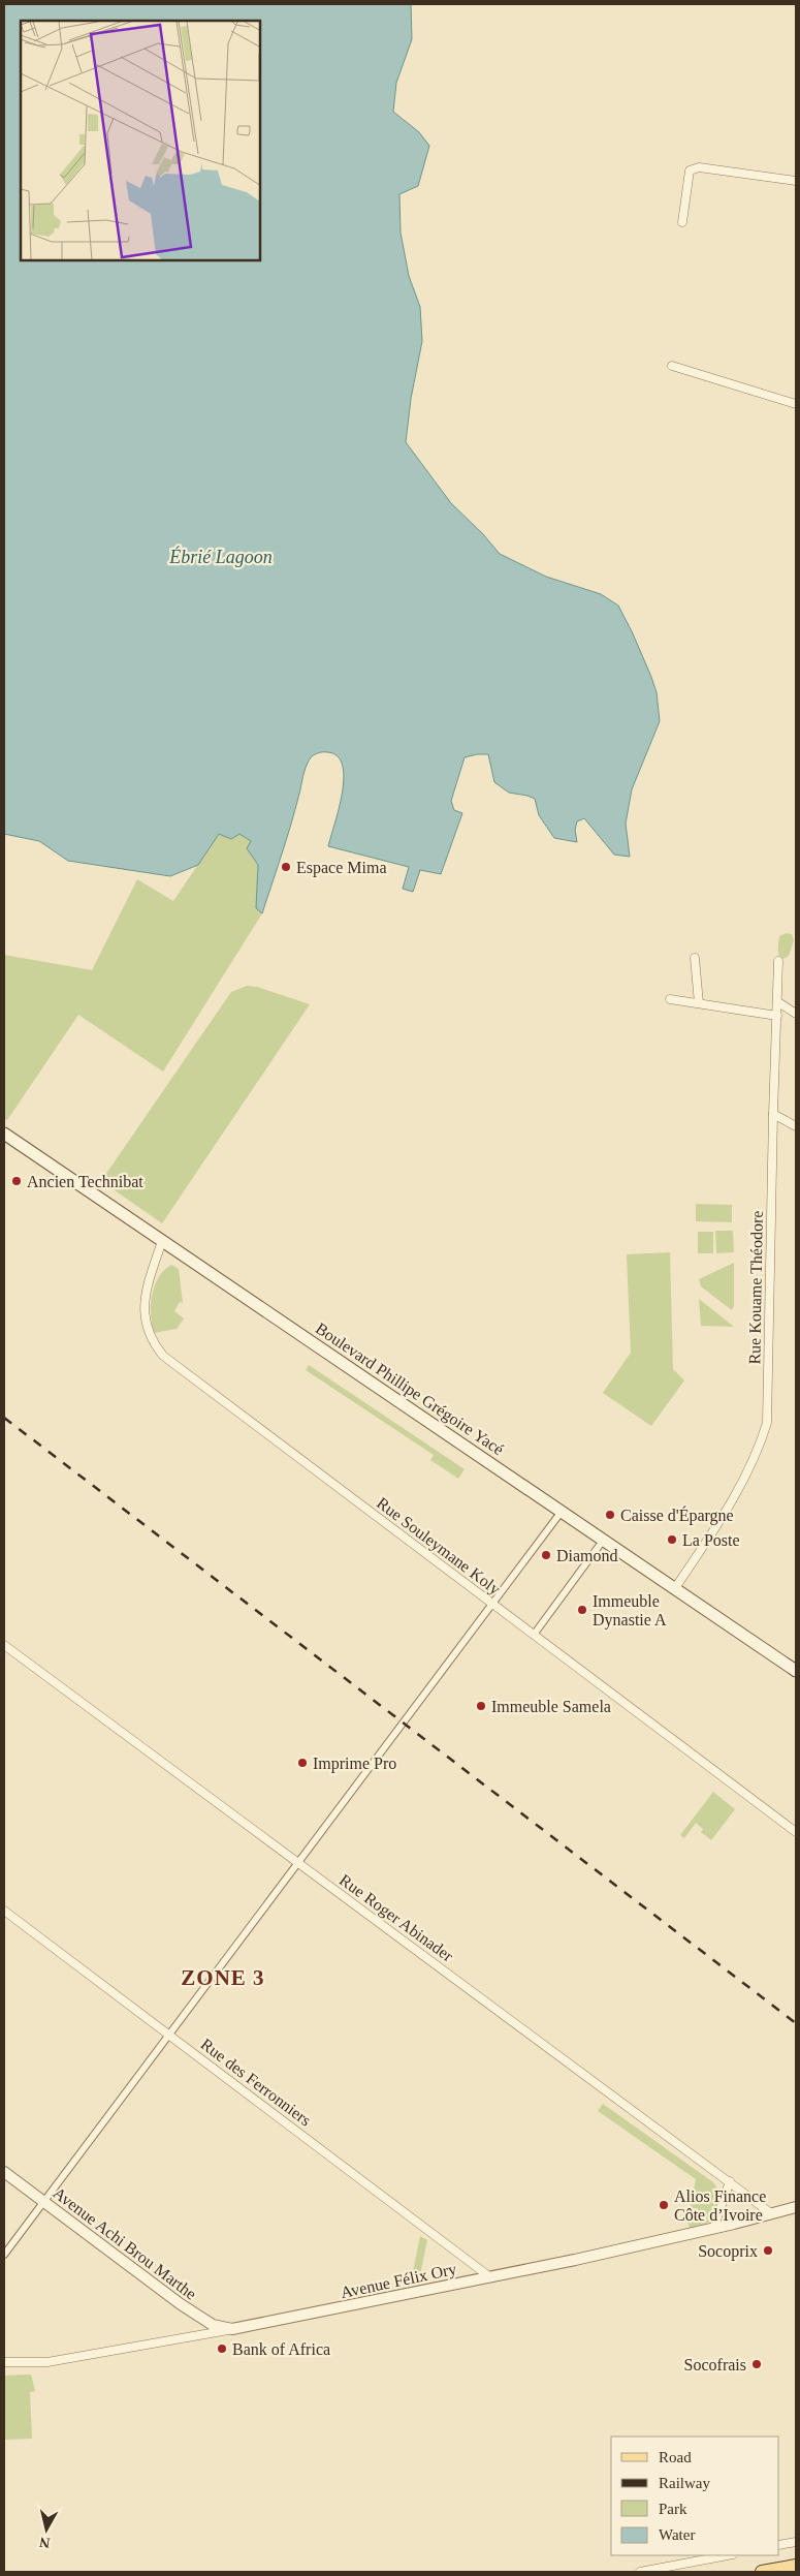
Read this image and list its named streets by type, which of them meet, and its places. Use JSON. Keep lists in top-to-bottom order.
{
  "streets": {
    "main road": ["Boulevard Phillipe Grégoire Yacé"],
    "street": [
      "Rue Kouame Théodore",
      "Rue Souleymane Koly",
      "Rue Roger Abinader",
      "Rue des Ferronniers",
      "Avenue Achi Brou Marthe",
      "Avenue Félix Ory"
    ]
  },
  "crossings": [
    ["Rue Kouame Théodore", "Boulevard Phillipe Grégoire Yacé"],
    ["Boulevard Phillipe Grégoire Yacé", "Rue Souleymane Koly"],
    ["Rue Roger Abinader", "Avenue Félix Ory"],
    ["Rue des Ferronniers", "Avenue Félix Ory"],
    ["Avenue Achi Brou Marthe", "Avenue Félix Ory"]
  ],
  "districts": ["ZONE 3"],
  "water": ["Ébrié Lagoon"],
  "places": [
    "Espace Mima",
    "Ancien Technibat",
    "Caisse d'Épargne",
    "La Poste",
    "Diamond",
    "Immeuble Dynastie A",
    "Immeuble Samela",
    "Imprime Pro",
    "Alios Finance Côte d’Ivoire",
    "Socoprix",
    "Bank of Africa",
    "Socofrais"
  ],
  "legend": [
    "Road",
    "Railway",
    "Park",
    "Water"
  ],
  "north": "bottom"
}
